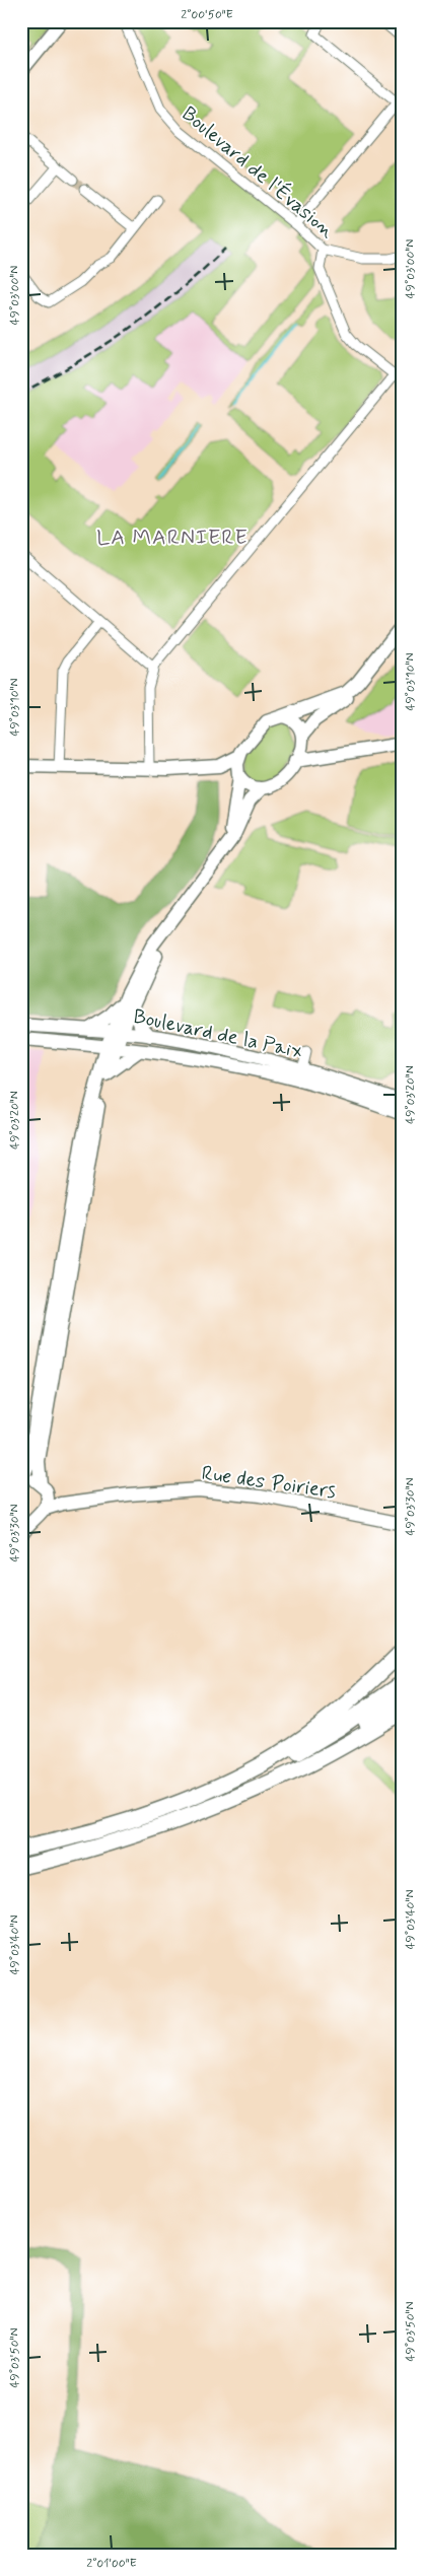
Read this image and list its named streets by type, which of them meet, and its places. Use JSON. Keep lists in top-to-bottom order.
{
  "streets": {
    "main road": ["Boulevard de la Paix", "Rue des Poiriers"],
    "street": ["Boulevard de l'Évasion"]
  },
  "districts": ["LA MARNIERE"],
  "coordinates": [
    "2°00'50\"E",
    "49°03'00\"N",
    "49°03'10\"N",
    "49°03'20\"N",
    "49°03'30\"N",
    "49°03'40\"N",
    "49°03'50\"N",
    "2°01'00\"E"
  ]
}
